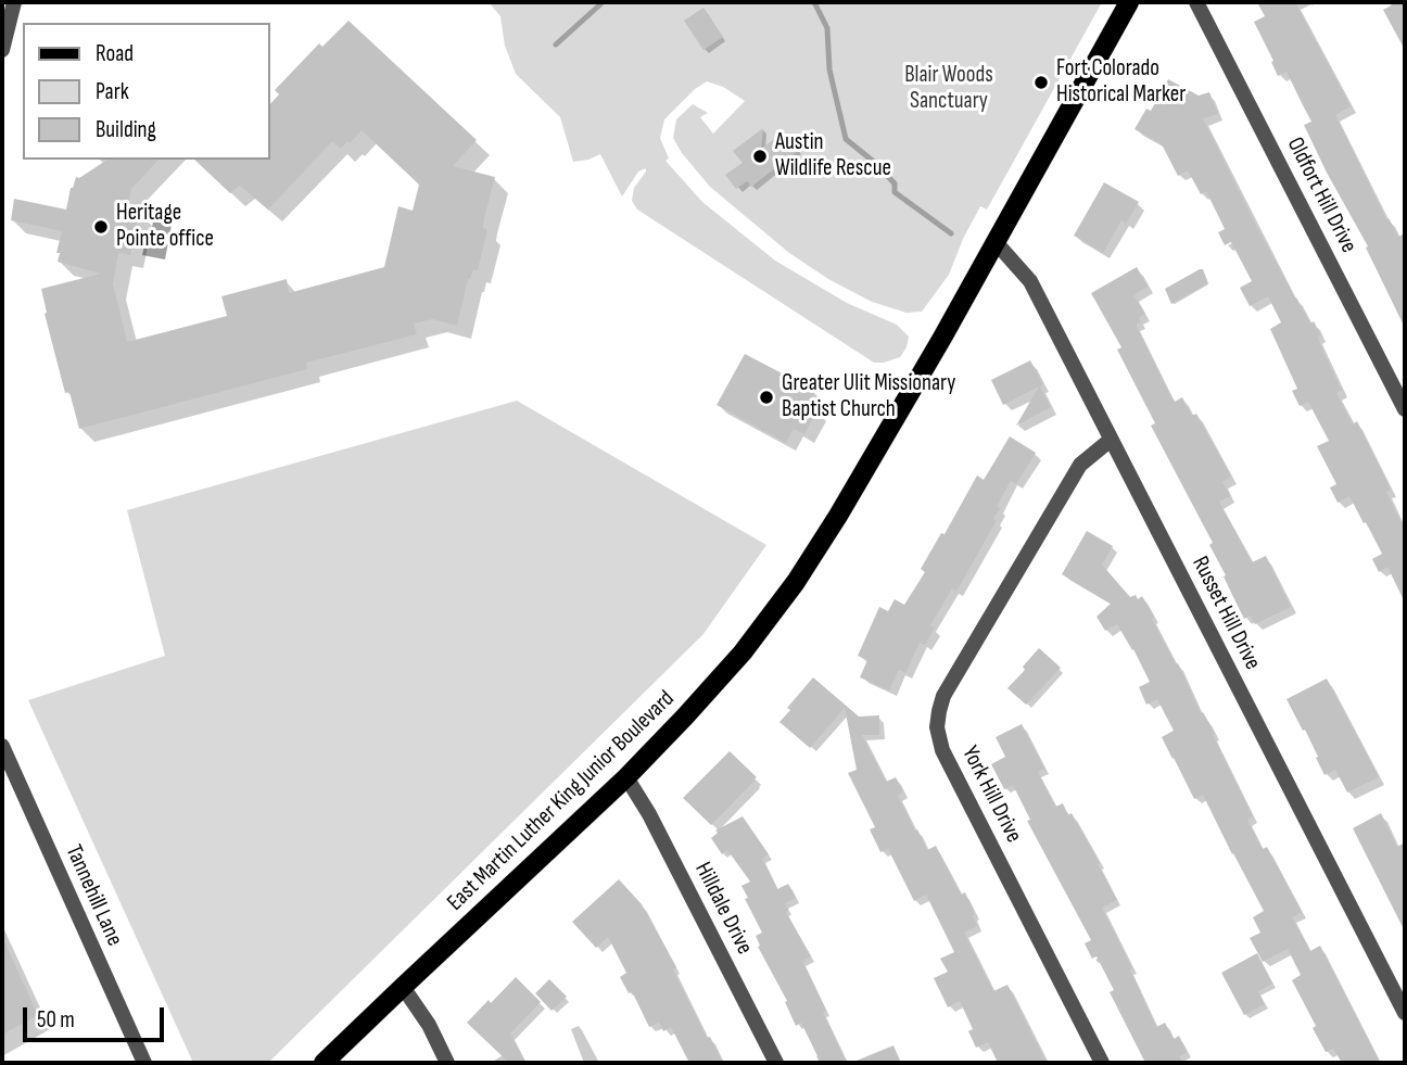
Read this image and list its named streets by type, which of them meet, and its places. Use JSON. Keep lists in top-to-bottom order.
{
  "streets": {
    "main road": ["East Martin Luther King Junior Boulevard"],
    "street": [
      "Oldfort Hill Drive",
      "Russet Hill Drive",
      "York Hill Drive",
      "Tannehill Lane",
      "Hilldale Drive"
    ]
  },
  "crossings": [
    ["Russet Hill Drive", "York Hill Drive"],
    ["Russet Hill Drive", "East Martin Luther King Junior Boulevard"],
    ["East Martin Luther King Junior Boulevard", "Hilldale Drive"]
  ],
  "parks": ["Blair Woods Sanctuary"],
  "places": [
    "Fort Colorado Historical Marker",
    "Austin Wildlife Rescue",
    "Heritage Pointe office",
    "Greater Ulit Missionary Baptist Church"
  ],
  "legend": ["Road", "Park", "Building"],
  "scale_bar": "50 m"
}
